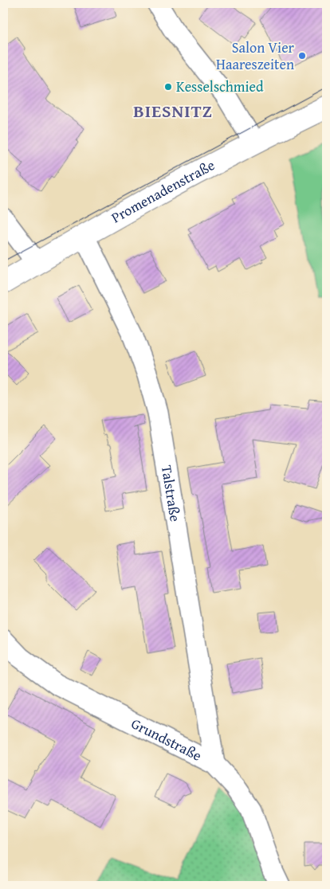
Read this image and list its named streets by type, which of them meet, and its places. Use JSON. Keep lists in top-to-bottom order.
{
  "streets": {
    "main road": ["Promenadenstraße"],
    "street": ["Talstraße", "Grundstraße"]
  },
  "crossings": [
    ["Promenadenstraße", "Talstraße"],
    ["Talstraße", "Grundstraße"]
  ],
  "districts": ["BIESNITZ"],
  "places": ["Salon Vier Haareszeiten", "Kesselschmied"]
}
